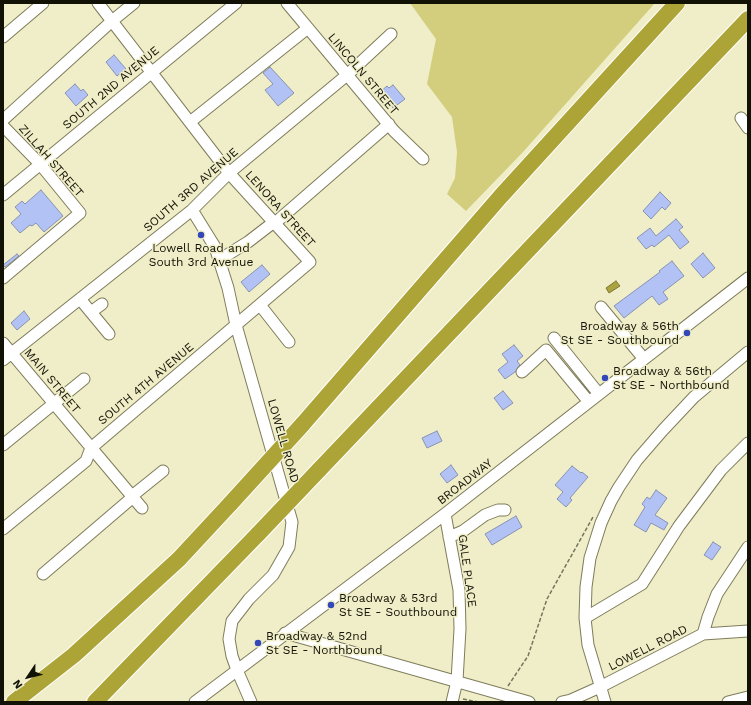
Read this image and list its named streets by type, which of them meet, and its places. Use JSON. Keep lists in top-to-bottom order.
{
  "streets": {
    "street": [
      "LINCOLN STREET",
      "SOUTH 2ND AVENUE",
      "ZILLAH STREET",
      "SOUTH 3RD AVENUE",
      "LENORA STREET",
      "MAIN STREET",
      "SOUTH 4TH AVENUE",
      "LOWELL ROAD",
      "BROADWAY",
      "GALE PLACE"
    ]
  },
  "crossings": [
    ["LINCOLN STREET", "SOUTH 3RD AVENUE"],
    ["SOUTH 2ND AVENUE", "ZILLAH STREET"],
    ["SOUTH 2ND AVENUE", "LENORA STREET"],
    ["SOUTH 3RD AVENUE", "LENORA STREET"],
    ["SOUTH 3RD AVENUE", "MAIN STREET"],
    ["SOUTH 3RD AVENUE", "LOWELL ROAD"],
    ["LENORA STREET", "SOUTH 4TH AVENUE"],
    ["MAIN STREET", "SOUTH 4TH AVENUE"],
    ["SOUTH 4TH AVENUE", "LOWELL ROAD"],
    ["LOWELL ROAD", "BROADWAY"],
    ["BROADWAY", "GALE PLACE"]
  ],
  "places": [
    "Lowell Road and South 3rd Avenue",
    "Broadway & 56th St SE - Southbound",
    "Broadway & 56th St SE - Northbound",
    "Broadway & 53rd St SE - Southbound",
    "Broadway & 52nd St SE - Northbound"
  ],
  "north": "bottom left"
}
